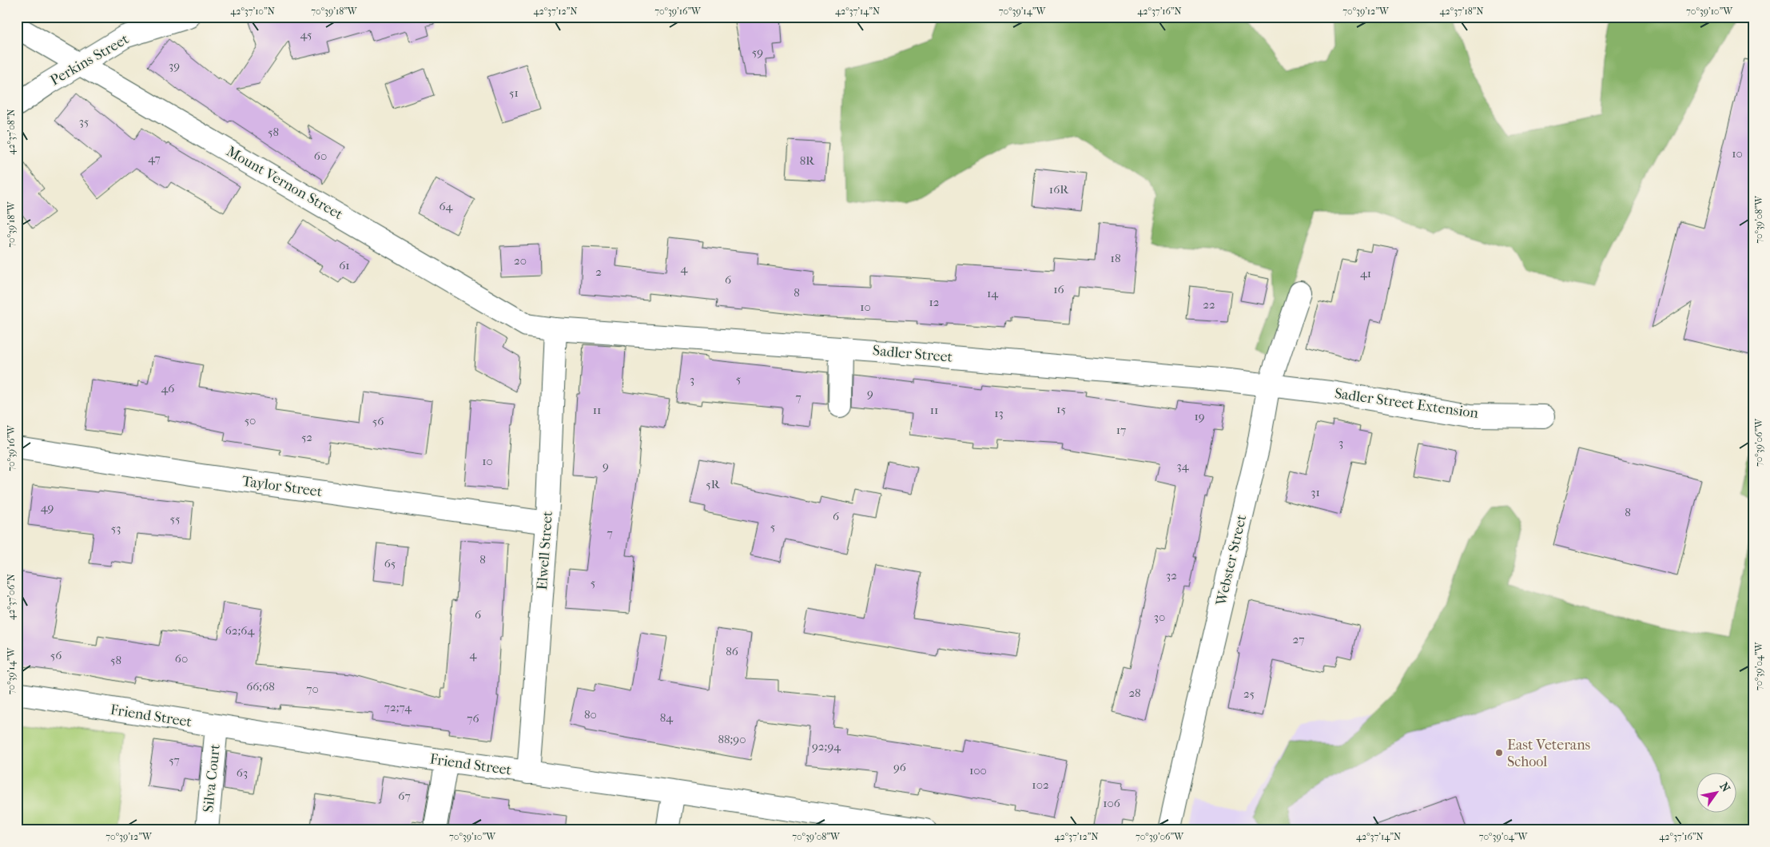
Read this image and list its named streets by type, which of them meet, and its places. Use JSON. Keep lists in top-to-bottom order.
{
  "streets": {
    "street": [
      "Perkins Street",
      "Mount Vernon Street",
      "Sadler Street",
      "Sadler Street Extension",
      "Taylor Street",
      "Elwell Street",
      "Webster Street",
      "Friend Street",
      "Silva Court"
    ]
  },
  "crossings": [
    ["Perkins Street", "Mount Vernon Street"],
    ["Mount Vernon Street", "Sadler Street"],
    ["Mount Vernon Street", "Elwell Street"],
    ["Sadler Street", "Sadler Street Extension"],
    ["Sadler Street", "Elwell Street"],
    ["Sadler Street", "Webster Street"],
    ["Sadler Street Extension", "Webster Street"],
    ["Taylor Street", "Elwell Street"],
    ["Elwell Street", "Friend Street"],
    ["Friend Street", "Silva Court"]
  ],
  "places": ["East Veterans School"],
  "house_numbers": [
    "45",
    "59",
    "39",
    "51",
    "35",
    "58",
    "10",
    "60",
    "47",
    "8R",
    "16R",
    "64",
    "18",
    "20",
    "61",
    "4",
    "2",
    "41",
    "6",
    "16",
    "8",
    "14",
    "12",
    "22",
    "10",
    "5",
    "3",
    "46",
    "9",
    "7",
    "15",
    "11",
    "11",
    "13",
    "19",
    "50",
    "56",
    "17",
    "52",
    "3",
    "10",
    "9",
    "34",
    "5R",
    "31",
    "49",
    "8",
    "6",
    "55",
    "5",
    "53",
    "7",
    "8",
    "65",
    "32",
    "5",
    "6",
    "30",
    "62;64",
    "27",
    "86",
    "4",
    "56",
    "60",
    "58",
    "66;68",
    "70",
    "28",
    "25",
    "72;74",
    "80",
    "84",
    "76",
    "88;90",
    "92;94",
    "57",
    "96",
    "100",
    "63",
    "102",
    "67",
    "106"
  ],
  "north": "top right",
  "coordinates": [
    "42°37'10\"N",
    "70°39'18\"W",
    "42°37'12\"N",
    "70°39'16\"W",
    "42°37'14\"N",
    "70°39'14\"W",
    "42°37'16\"N",
    "70°39'12\"W",
    "42°37'18\"N",
    "70°39'10\"W",
    "42°37'08\"N",
    "70°39'08\"W",
    "70°39'06\"W",
    "42°37'06\"N",
    "70°39'04\"W"
  ]
}
